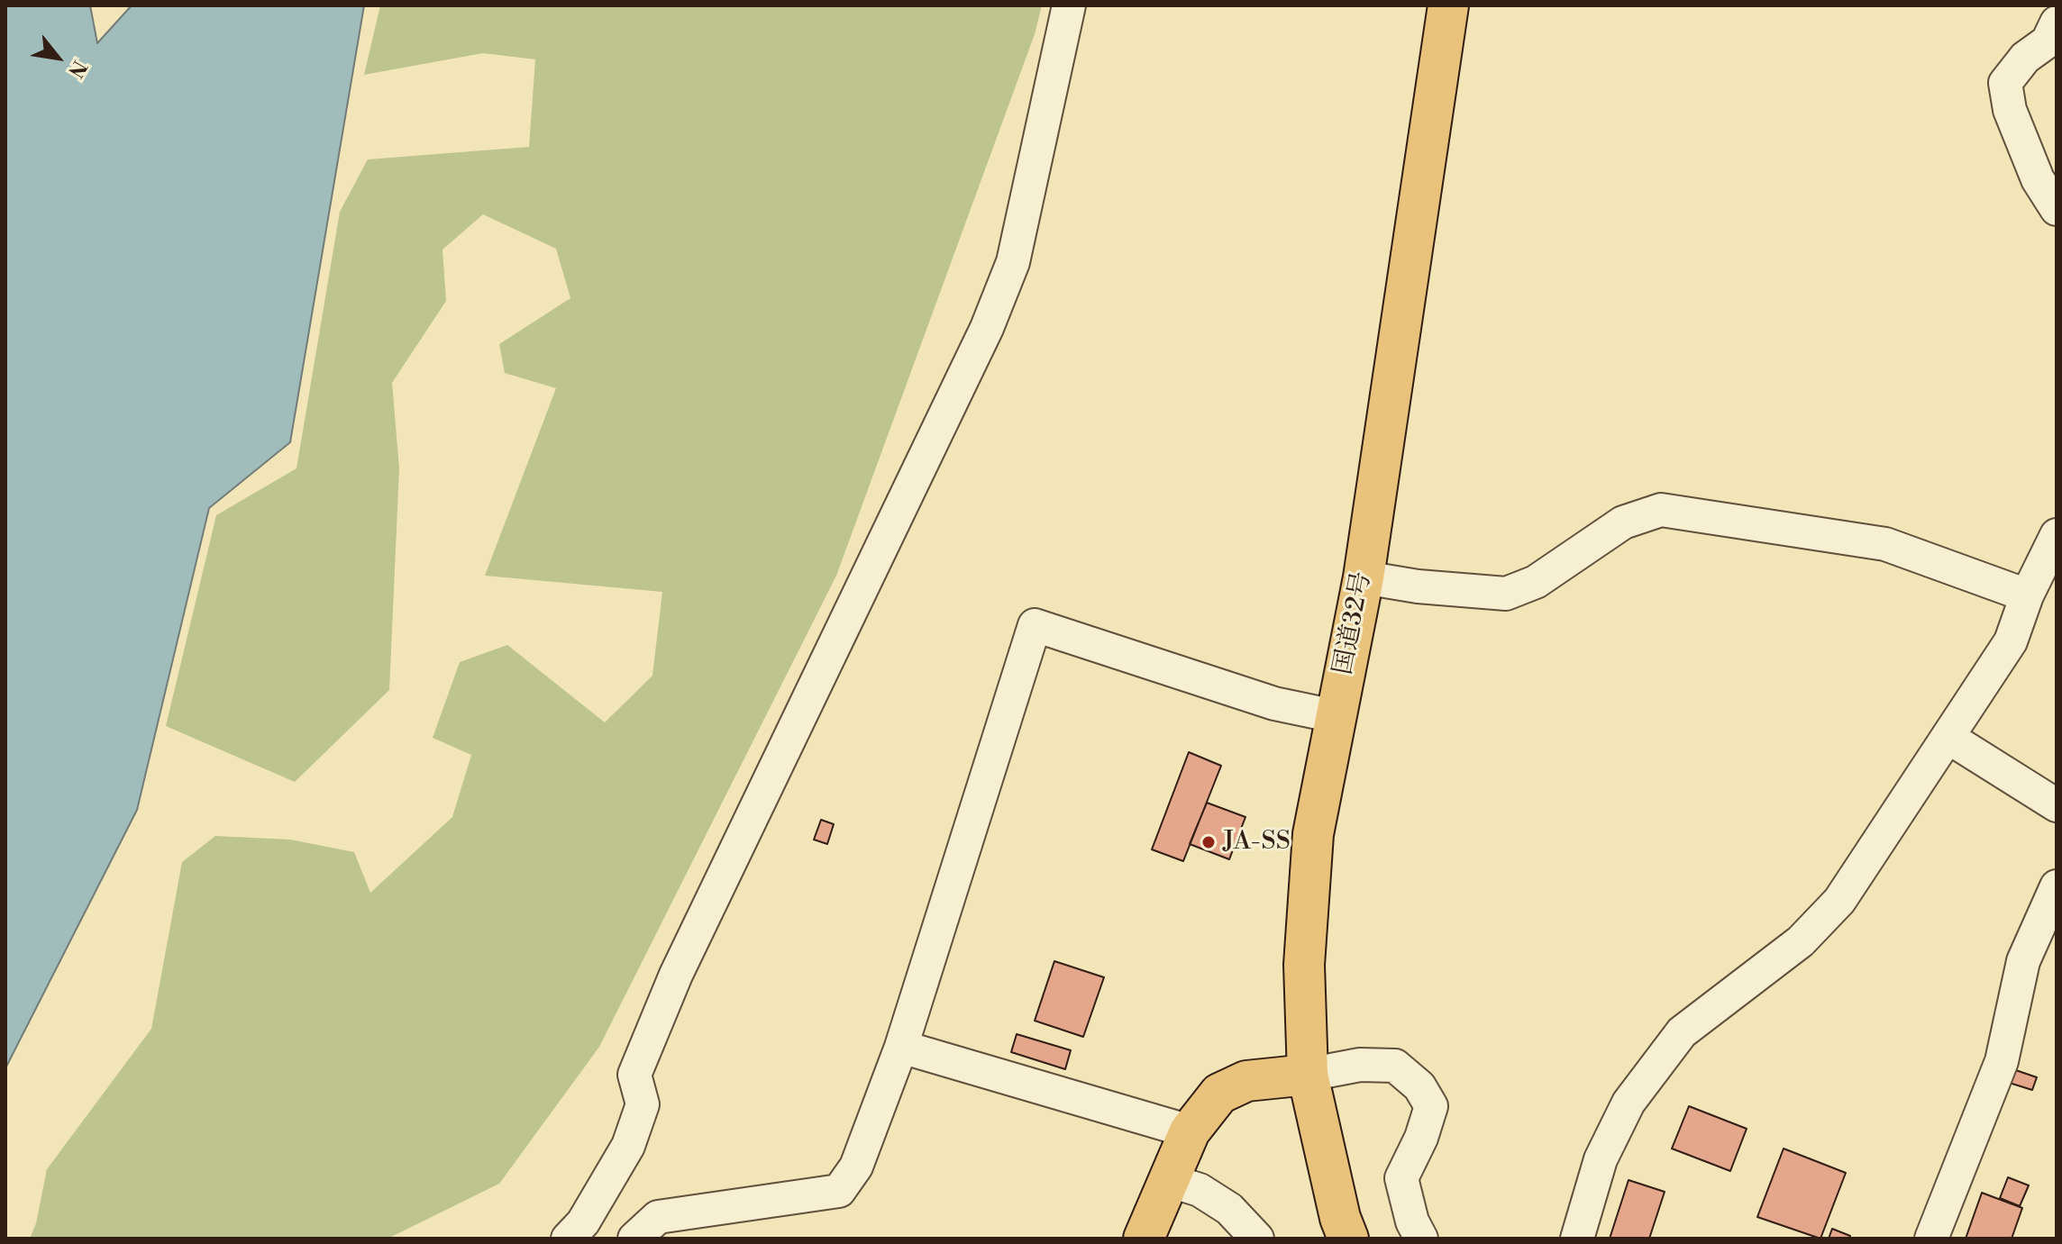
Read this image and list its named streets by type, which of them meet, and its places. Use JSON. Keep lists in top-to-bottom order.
{
  "streets": {
    "main road": ["国道32号"]
  },
  "places": ["JA-SS"],
  "north": "bottom right"
}
